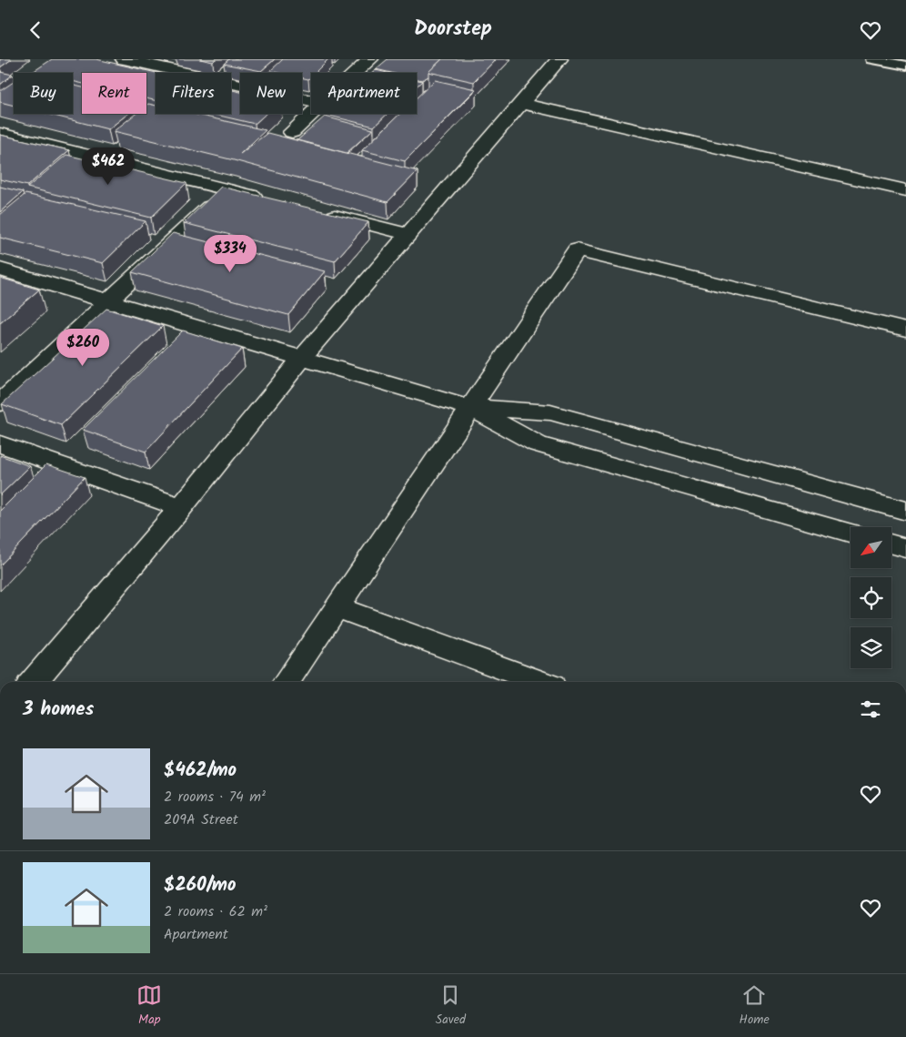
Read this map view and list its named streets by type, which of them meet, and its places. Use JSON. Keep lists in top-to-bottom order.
{
  "north": "bottom left",
  "page": {
    "header": "Doorstep",
    "chip": [
      "Buy",
      "Rent",
      "Filters",
      "New",
      "Apartment"
    ],
    "price": ["$462", "$334", "$260"],
    "heading": "3 homes",
    "list": [
      {
        "name": "$462/mo",
        "note": "2 rooms · 74 m² · 209A Street"
      },
      {
        "name": "$260/mo",
        "note": "2 rooms · 62 m² · Apartment"
      }
    ],
    "tabs": ["Map", "Saved", "Home"]
  }
}
